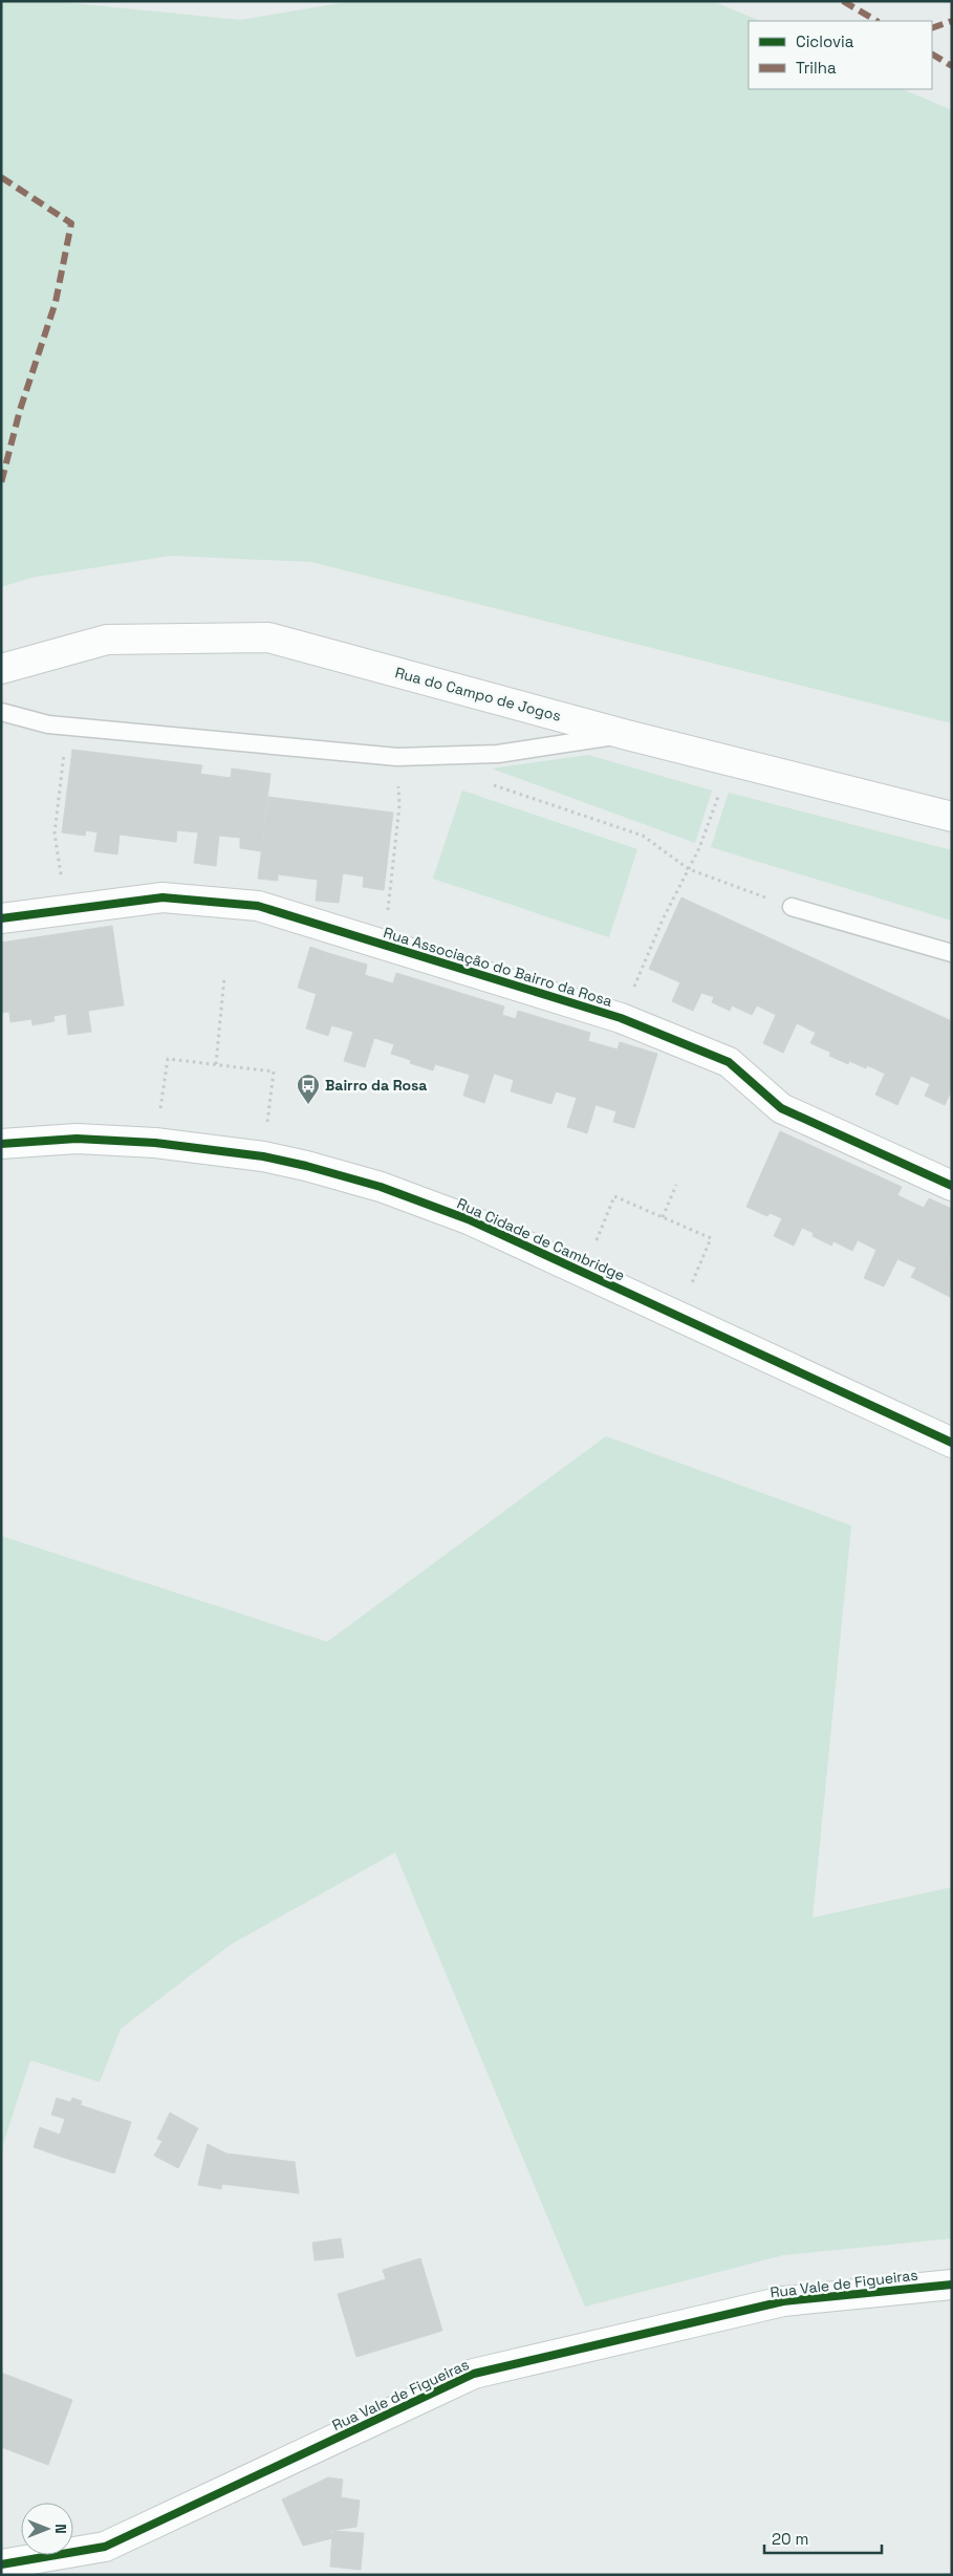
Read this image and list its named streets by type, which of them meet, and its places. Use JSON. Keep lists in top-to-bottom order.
{
  "streets": {
    "street": [
      "Rua do Campo de Jogos",
      "Rua Associação do Bairro da Rosa",
      "Rua Cidade de Cambridge",
      "Rua Vale de Figueiras"
    ]
  },
  "places": {
    "bus stop": ["Bairro da Rosa"]
  },
  "legend": ["Ciclovia", "Trilha"],
  "scale_bar": "20 m",
  "north": "right"
}
